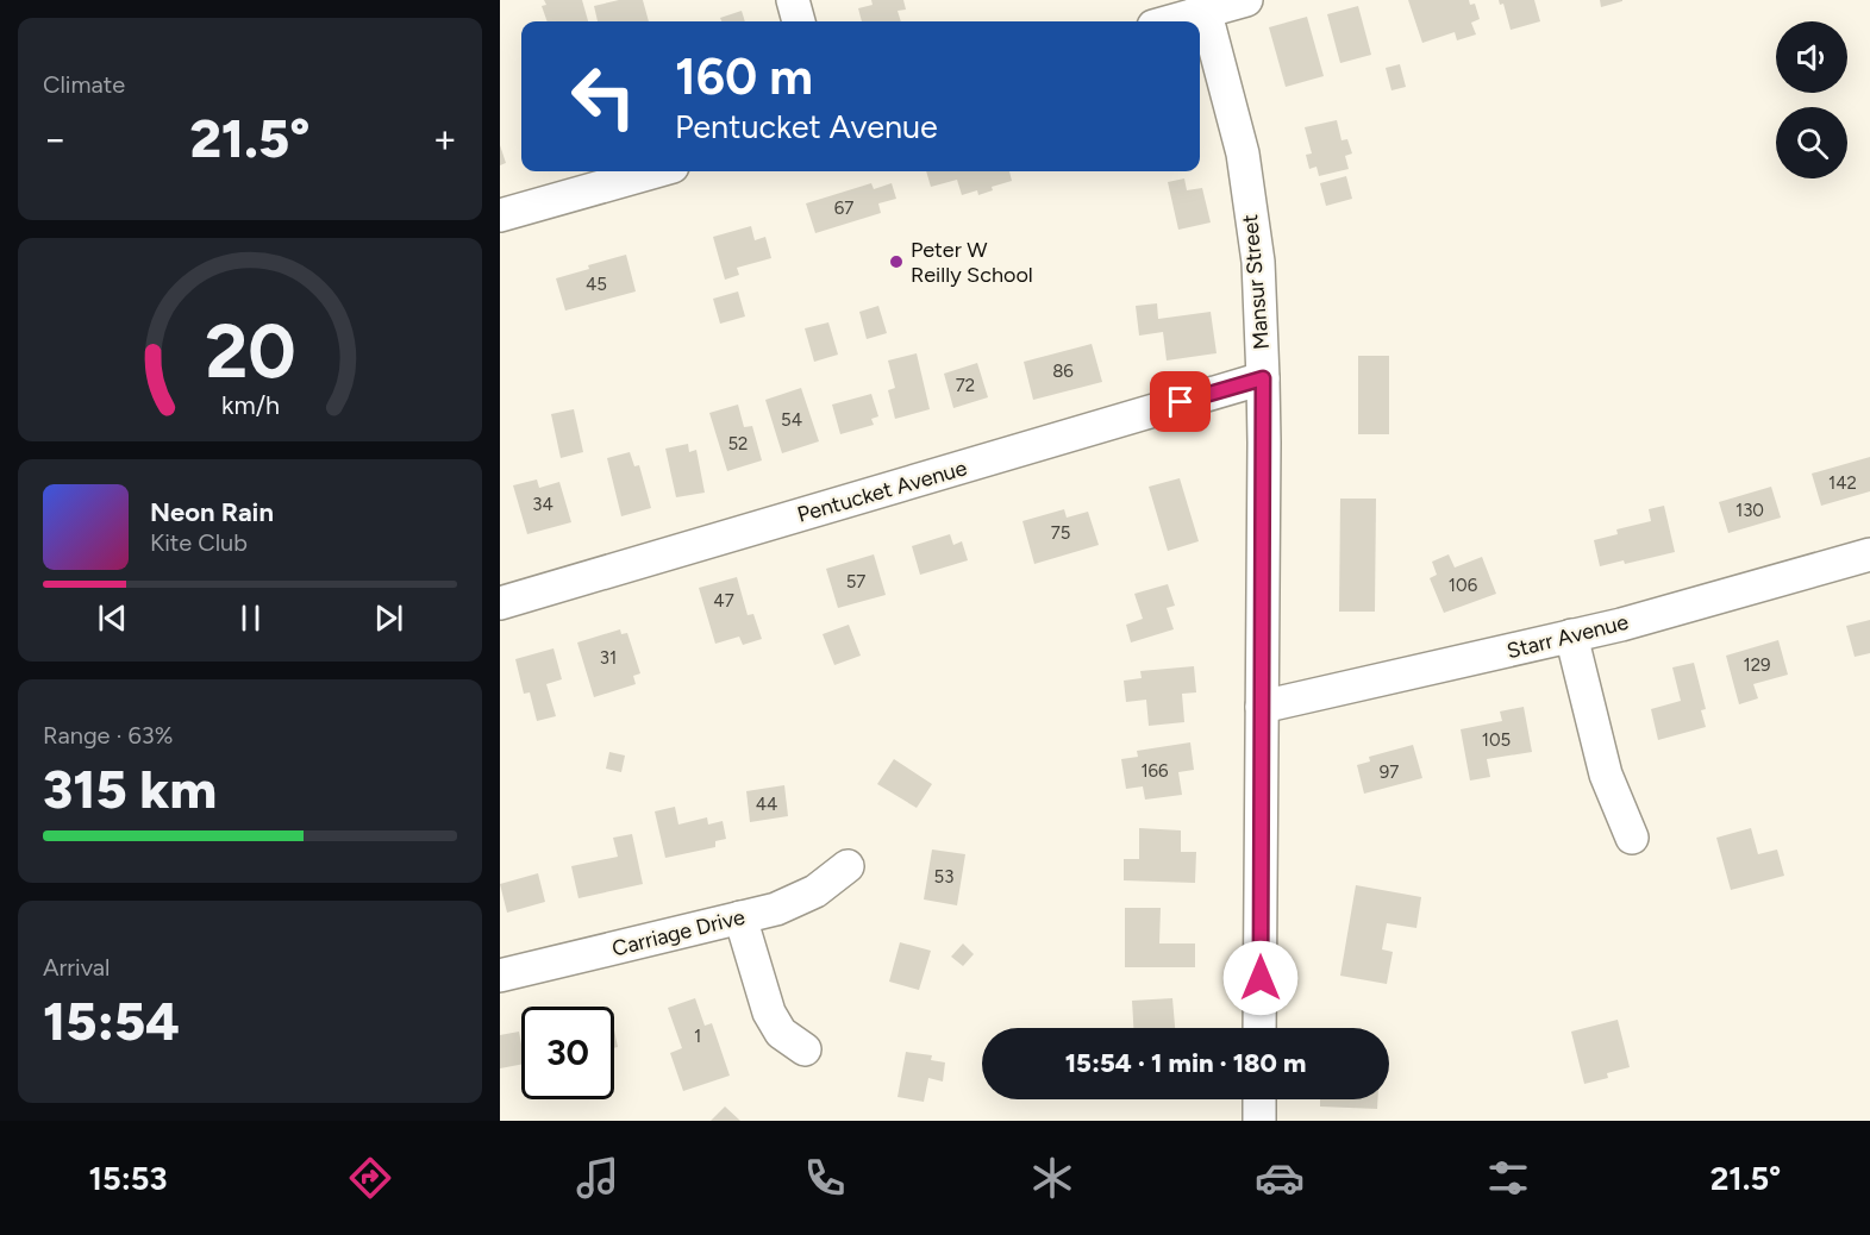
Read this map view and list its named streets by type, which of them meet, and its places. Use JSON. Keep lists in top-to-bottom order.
{
  "streets": {
    "street": [
      "Mansur Street",
      "Pentucket Avenue",
      "Starr Avenue",
      "Carriage Drive"
    ]
  },
  "crossings": [
    ["Mansur Street", "Pentucket Avenue"],
    ["Mansur Street", "Starr Avenue"]
  ],
  "places": ["Peter W Reilly School"],
  "house_numbers": [
    "67",
    "45",
    "86",
    "72",
    "54",
    "52",
    "142",
    "34",
    "130",
    "75",
    "57",
    "106",
    "47",
    "31",
    "129",
    "105",
    "166",
    "97",
    "44",
    "53",
    "1"
  ],
  "page": {
    "tile": [
      "Climate",
      ["Range · 63%", "315 km"],
      ["Arrival", "15:54"]
    ],
    "turn": ["160 m", "Pentucket Avenue"],
    "heat": ["−", "21.5°", "+"],
    "song": ["Neon Rain", "Kite Club"],
    "limit": "30",
    "trip": "15:54 · 1 min · 180 m",
    "tabs": ["15:53", "21.5°"],
    "gauge": ["20", "km/h"]
  }
}
